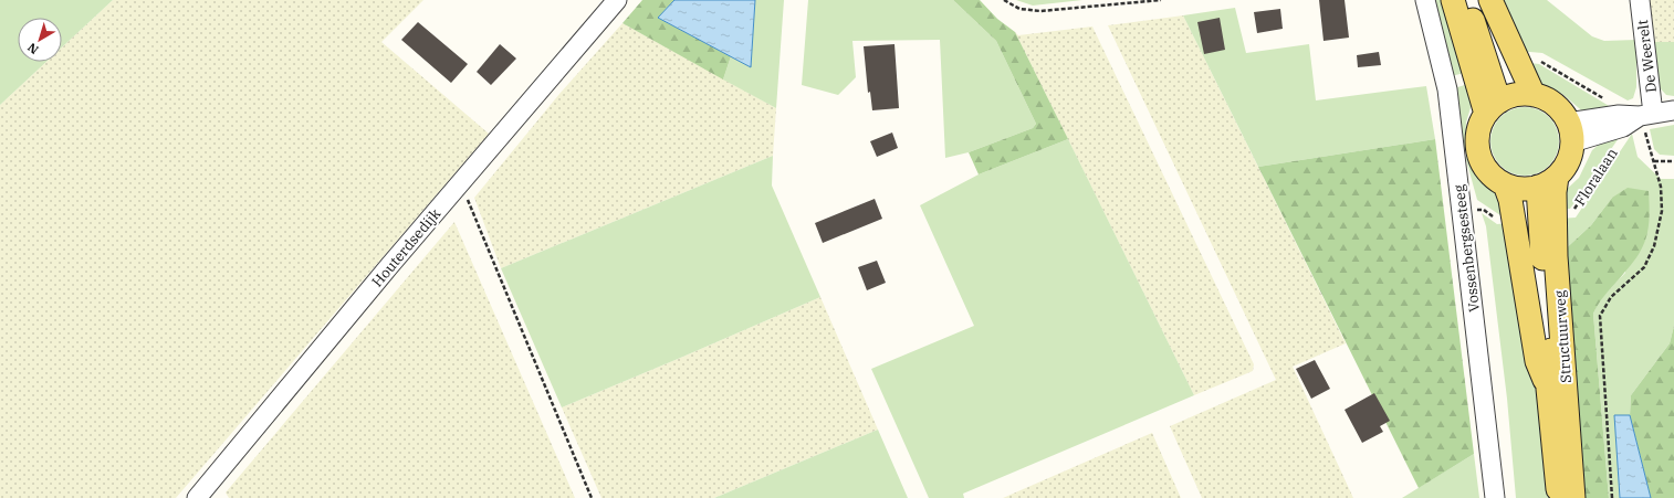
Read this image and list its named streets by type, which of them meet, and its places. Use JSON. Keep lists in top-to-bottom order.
{
  "streets": {
    "main road": ["Structuurweg"],
    "street": [
      "De Weerelt",
      "Floralaan",
      "Houterdsedijk",
      "Vossenbergsesteeg"
    ]
  },
  "crossings": [
    ["De Weerelt", "Floralaan"],
    ["Floralaan", "Structuurweg"]
  ],
  "north": "bottom left"
}
